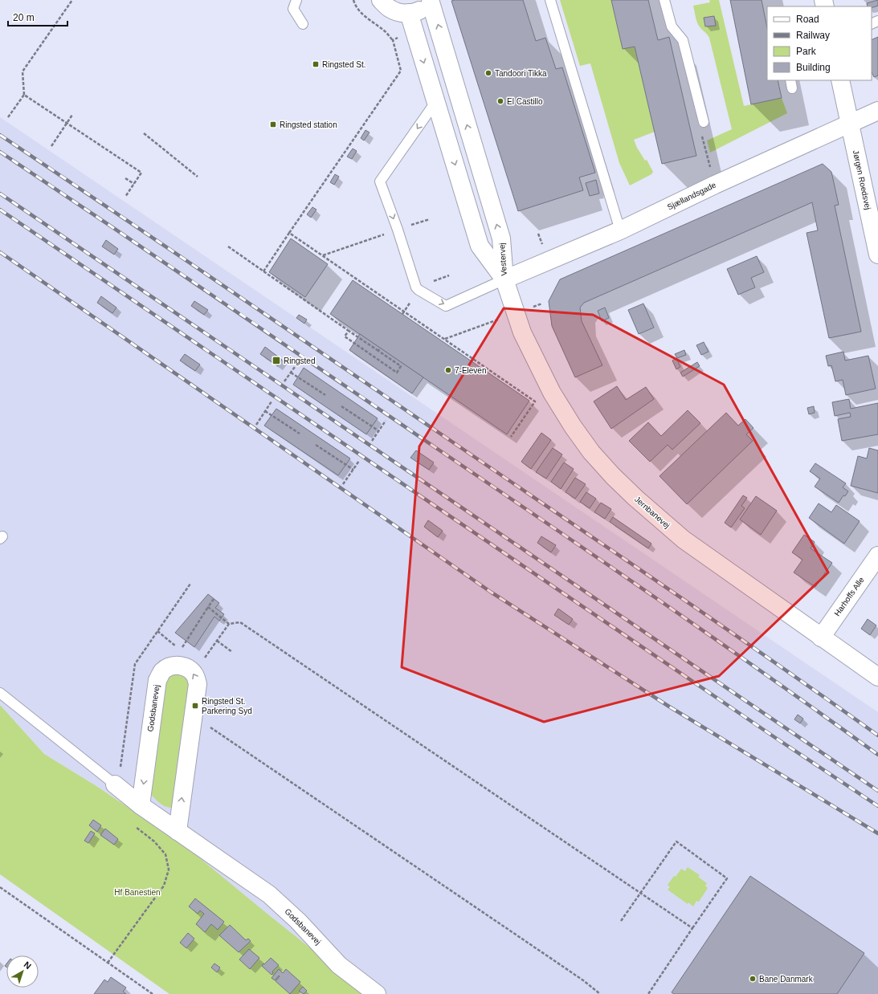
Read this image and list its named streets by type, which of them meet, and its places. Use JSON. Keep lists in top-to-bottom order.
{
  "streets": {
    "street": [
      "Jørgen Roedsvej",
      "Sjællandsgade",
      "Vestervej",
      "Jernbanevej",
      "Harhoffs Alle",
      "Godsbanevej"
    ]
  },
  "crossings": [
    ["Jørgen Roedsvej", "Sjællandsgade"],
    ["Sjællandsgade", "Vestervej"],
    ["Sjællandsgade", "Jernbanevej"],
    ["Vestervej", "Jernbanevej"],
    ["Jernbanevej", "Harhoffs Alle"]
  ],
  "parks": ["Hf Banestien"],
  "places": {
    "transit": [
      "Ringsted St.",
      "Ringsted station",
      "Ringsted",
      "Ringsted St. Parkering Syd"
    ],
    "other": [
      "Tandoori Tikka",
      "El Castillo",
      "7-Eleven",
      "Bane Danmark"
    ]
  },
  "legend": [
    "Road",
    "Railway",
    "Park",
    "Building"
  ],
  "scale_bar": "20 m",
  "north": "top right"
}
